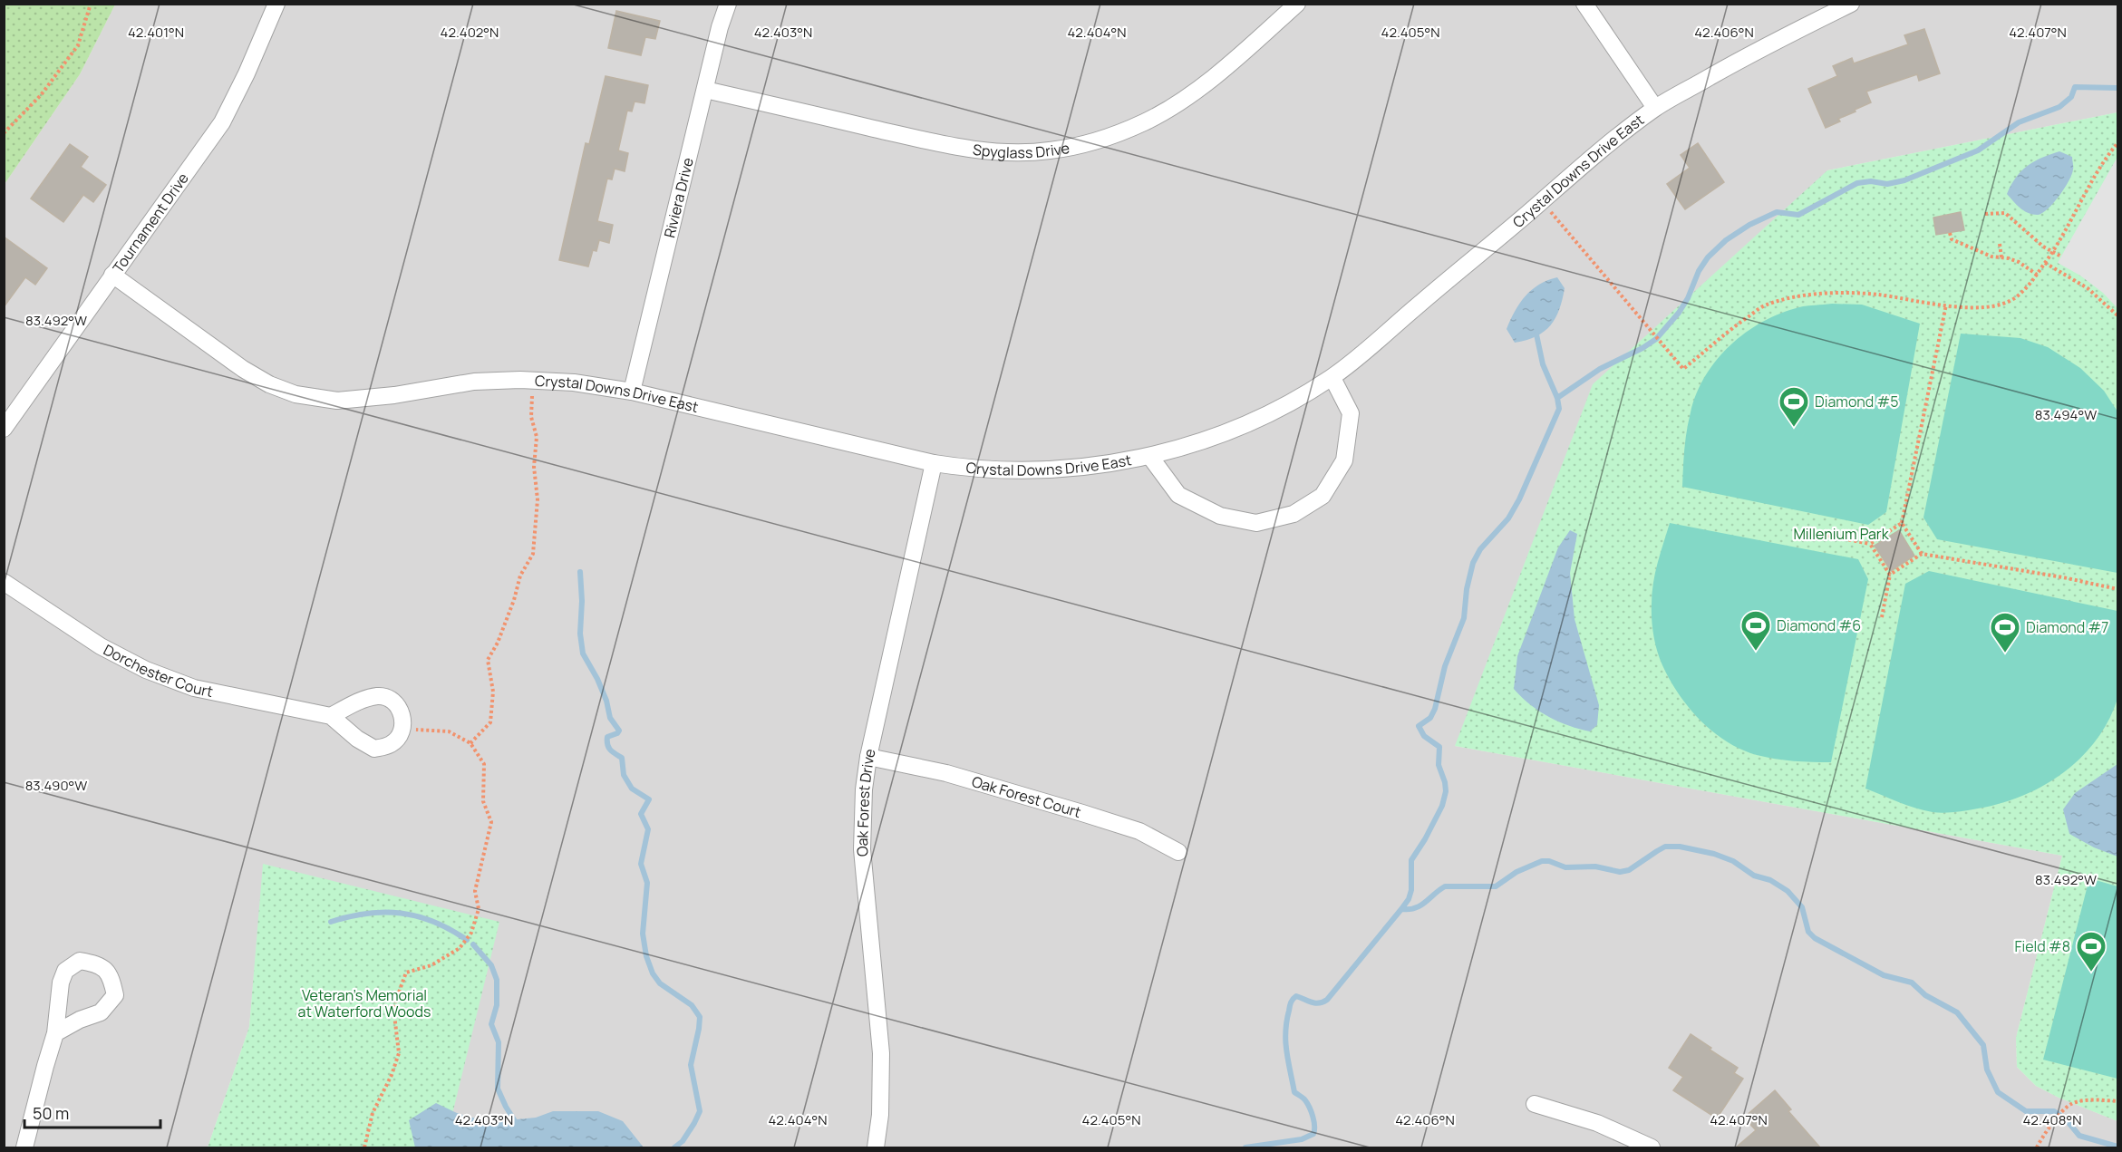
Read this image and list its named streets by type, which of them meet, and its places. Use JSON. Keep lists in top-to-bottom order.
{
  "streets": {
    "street": [
      "Spyglass Drive",
      "Crystal Downs Drive East",
      "Riviera Drive",
      "Tournament Drive",
      "Dorchester Court",
      "Oak Forest Court",
      "Oak Forest Drive"
    ]
  },
  "crossings": [
    ["Spyglass Drive", "Riviera Drive"],
    ["Crystal Downs Drive East", "Riviera Drive"],
    ["Crystal Downs Drive East", "Tournament Drive"],
    ["Crystal Downs Drive East", "Oak Forest Drive"],
    ["Oak Forest Court", "Oak Forest Drive"]
  ],
  "parks": ["Millenium Park", "Veteran's Memorial at Waterford Woods"],
  "places": {
    "sports": [
      "Diamond #5",
      "Diamond #6",
      "Diamond #7",
      "Field #8"
    ]
  },
  "scale_bar": "50 m",
  "coordinates": [
    "42.401°N",
    "42.402°N",
    "42.403°N",
    "42.404°N",
    "42.405°N",
    "42.406°N",
    "42.407°N",
    "83.492°W",
    "83.494°W",
    "83.490°W",
    "42.408°N"
  ]
}
